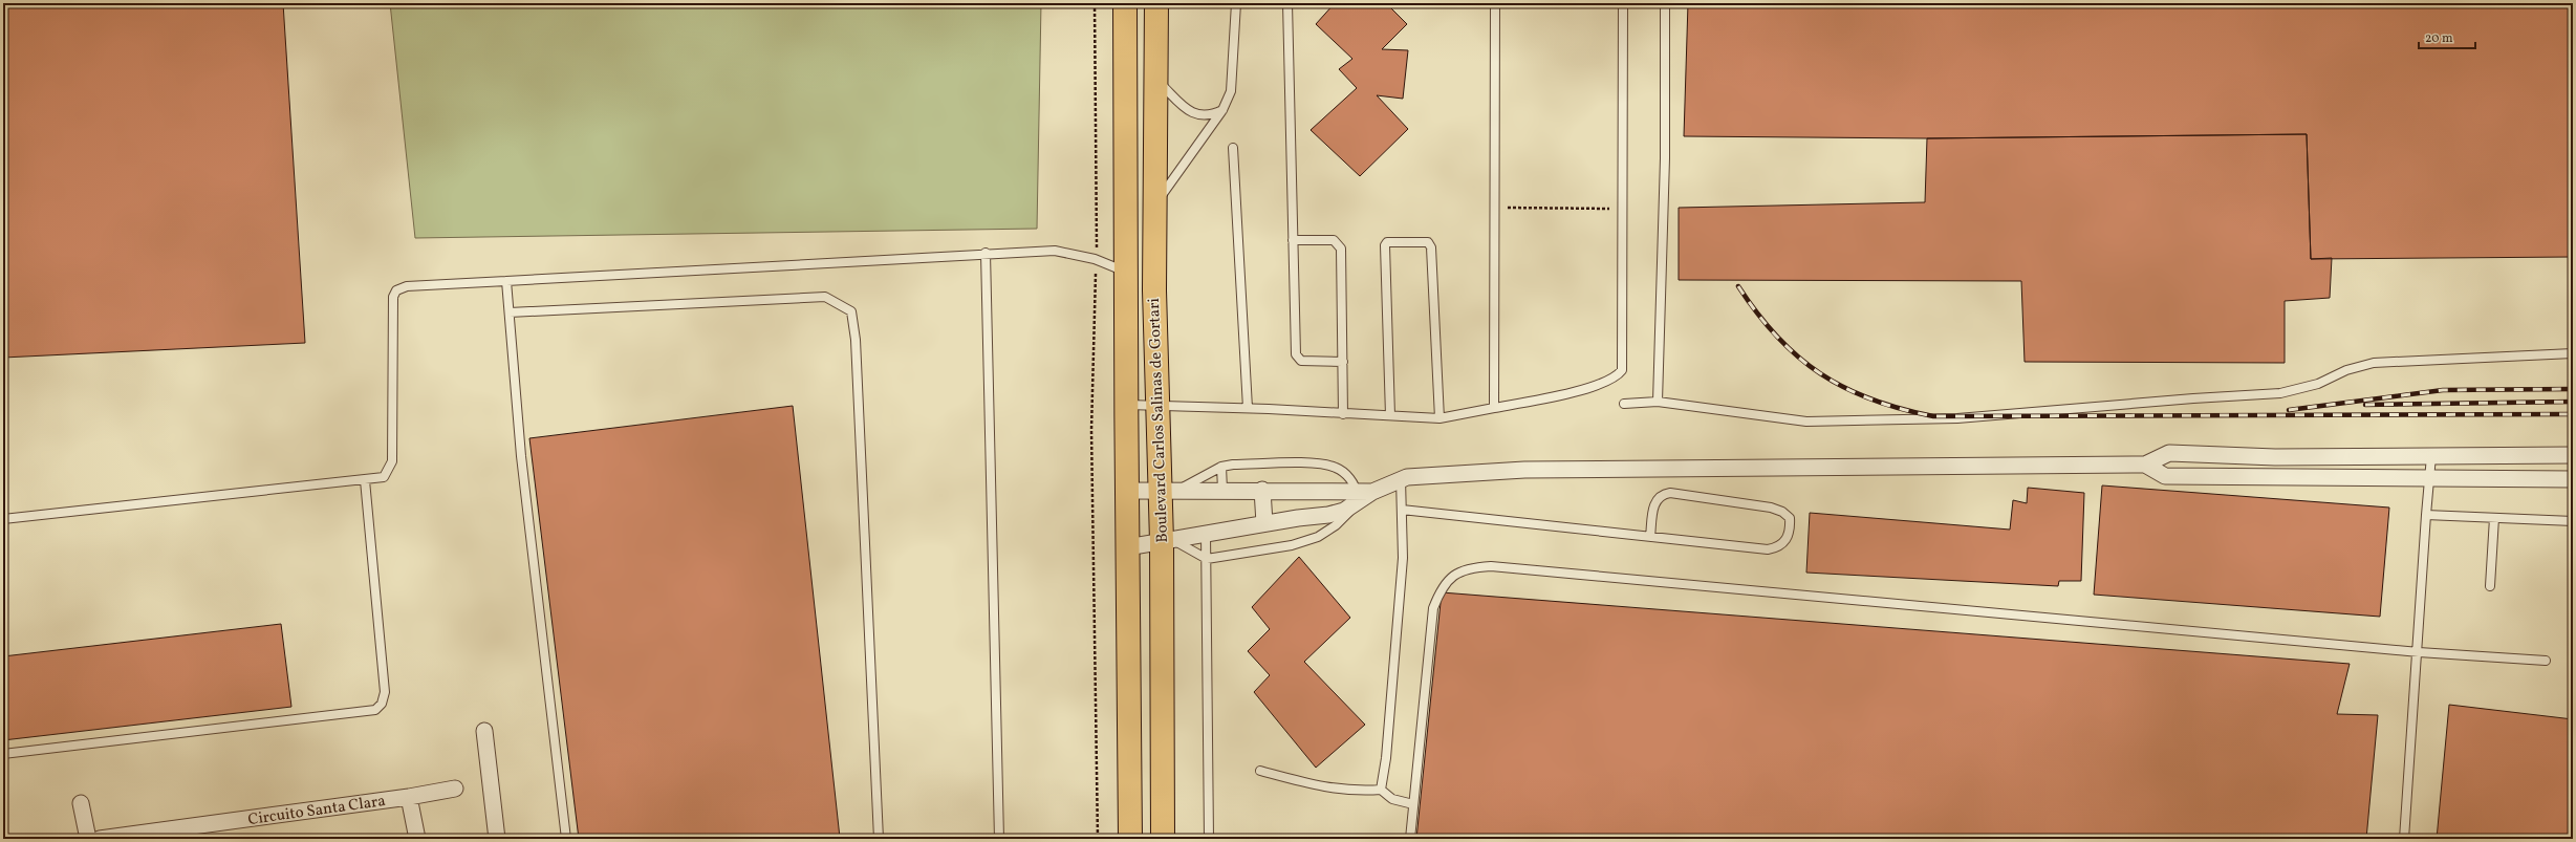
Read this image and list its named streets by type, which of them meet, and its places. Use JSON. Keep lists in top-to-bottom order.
{
  "streets": {
    "main road": ["Boulevard Carlos Salinas de Gortari"],
    "street": ["Circuito Santa Clara"]
  },
  "scale_bar": "20 m"
}
